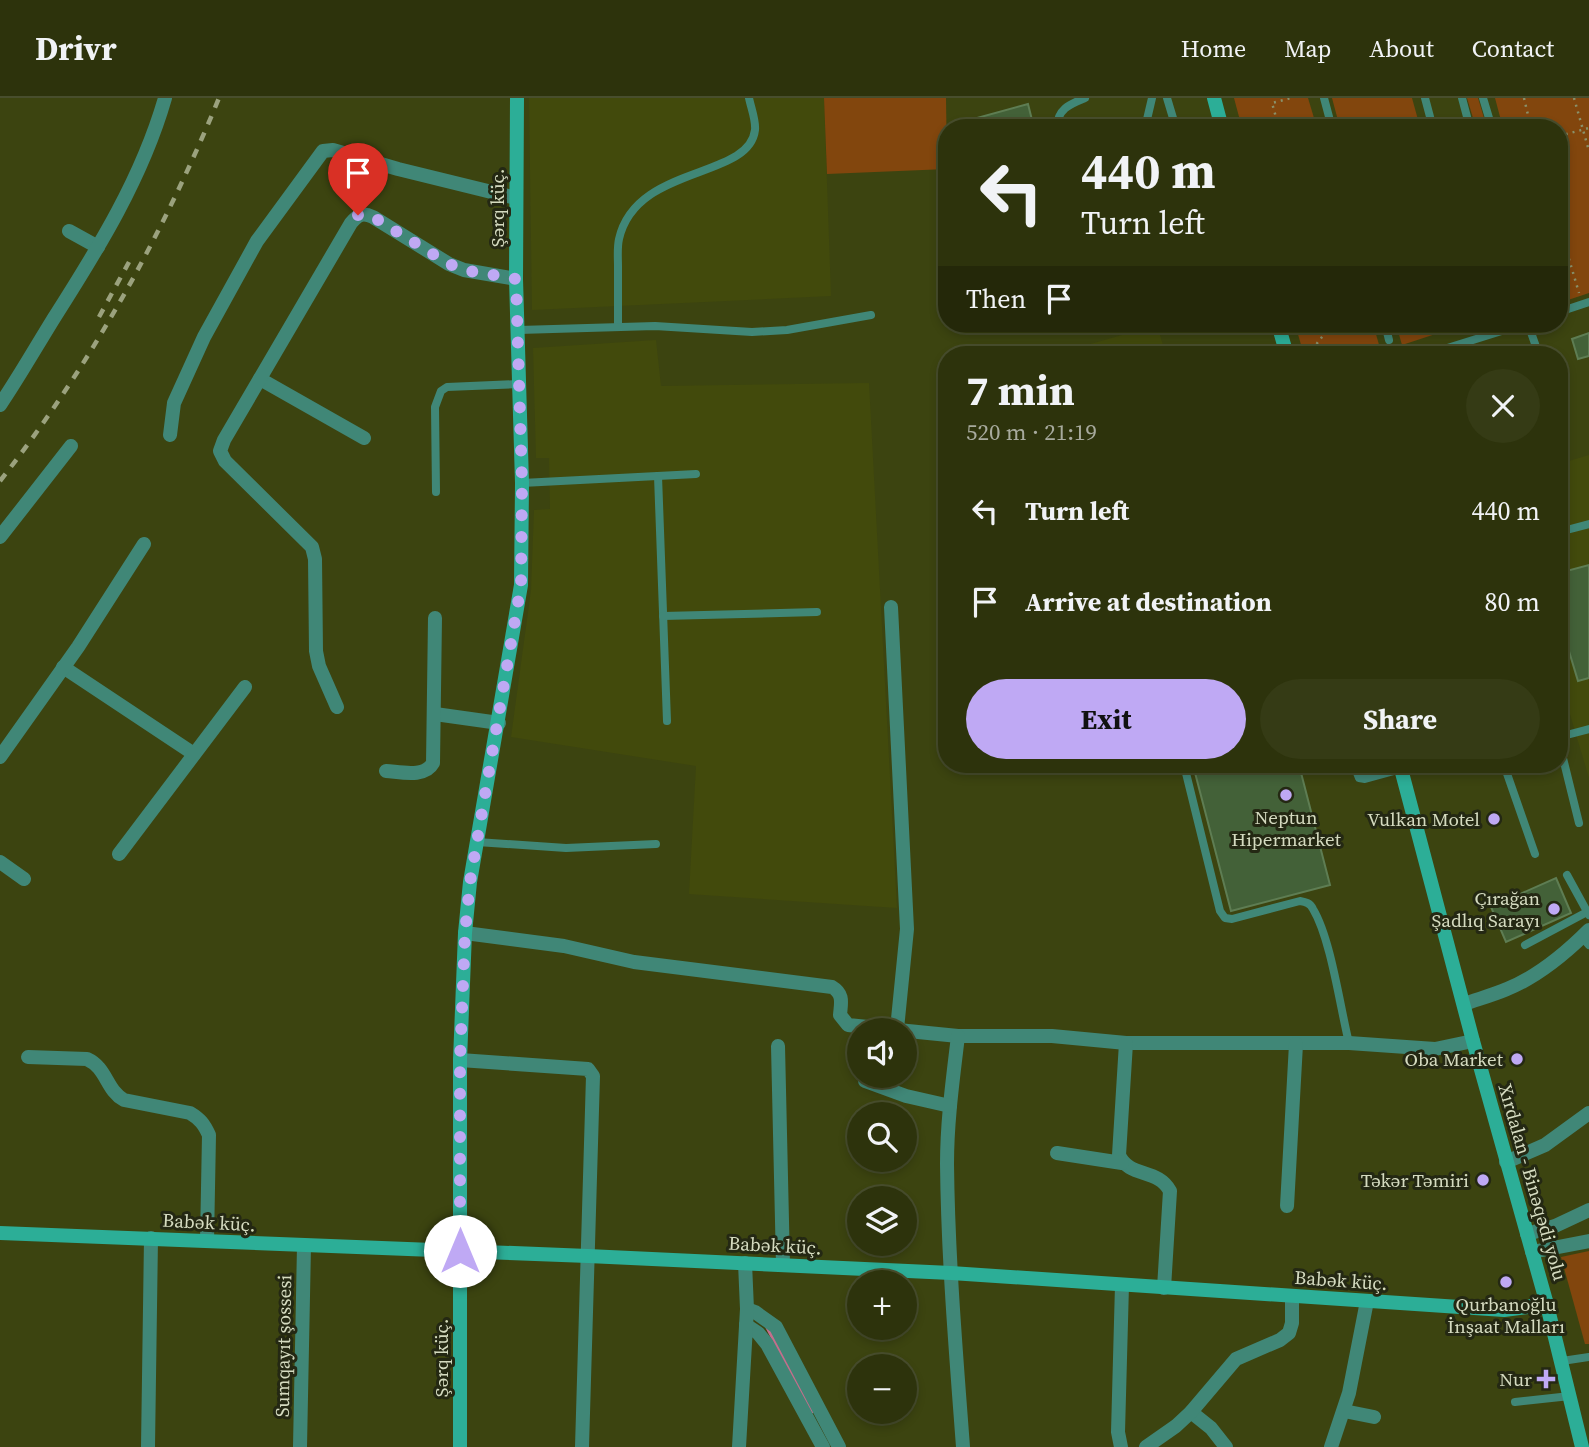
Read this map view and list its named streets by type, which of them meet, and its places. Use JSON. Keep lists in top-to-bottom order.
{
  "streets": {
    "main road": ["Şərq küç.", "Xırdalan - Binəqədi yolu", "Babək küç."],
    "street": ["Sumqayıt şossesi"]
  },
  "crossings": [
    ["Şərq küç.", "Babək küç."],
    ["Xırdalan - Binəqədi yolu", "Babək küç."],
    ["Babək küç.", "Sumqayıt şossesi"]
  ],
  "places": {
    "other": [
      "Neptun Hipermarket",
      "Vulkan Motel",
      "Çırağan Şadlıq Sarayı",
      "Oba Market",
      "Təkər Təmiri",
      "Qurbanoğlu İnşaat Malları"
    ],
    "health": ["Nur"]
  },
  "page": {
    "header": "Drivr",
    "nav": [
      "Home",
      "Map",
      "About",
      "Contact"
    ],
    "turn": ["440 m", "Turn left"],
    "then": "Then",
    "heading": ["7 min", "520 m · 21:19"],
    "list": [
      {
        "name": "Turn left",
        "value": "440 m"
      },
      {
        "name": "Arrive at destination",
        "value": "80 m"
      }
    ],
    "buttons": ["Exit", "Share"],
    "map_buttons": ["+", "−"]
  }
}
